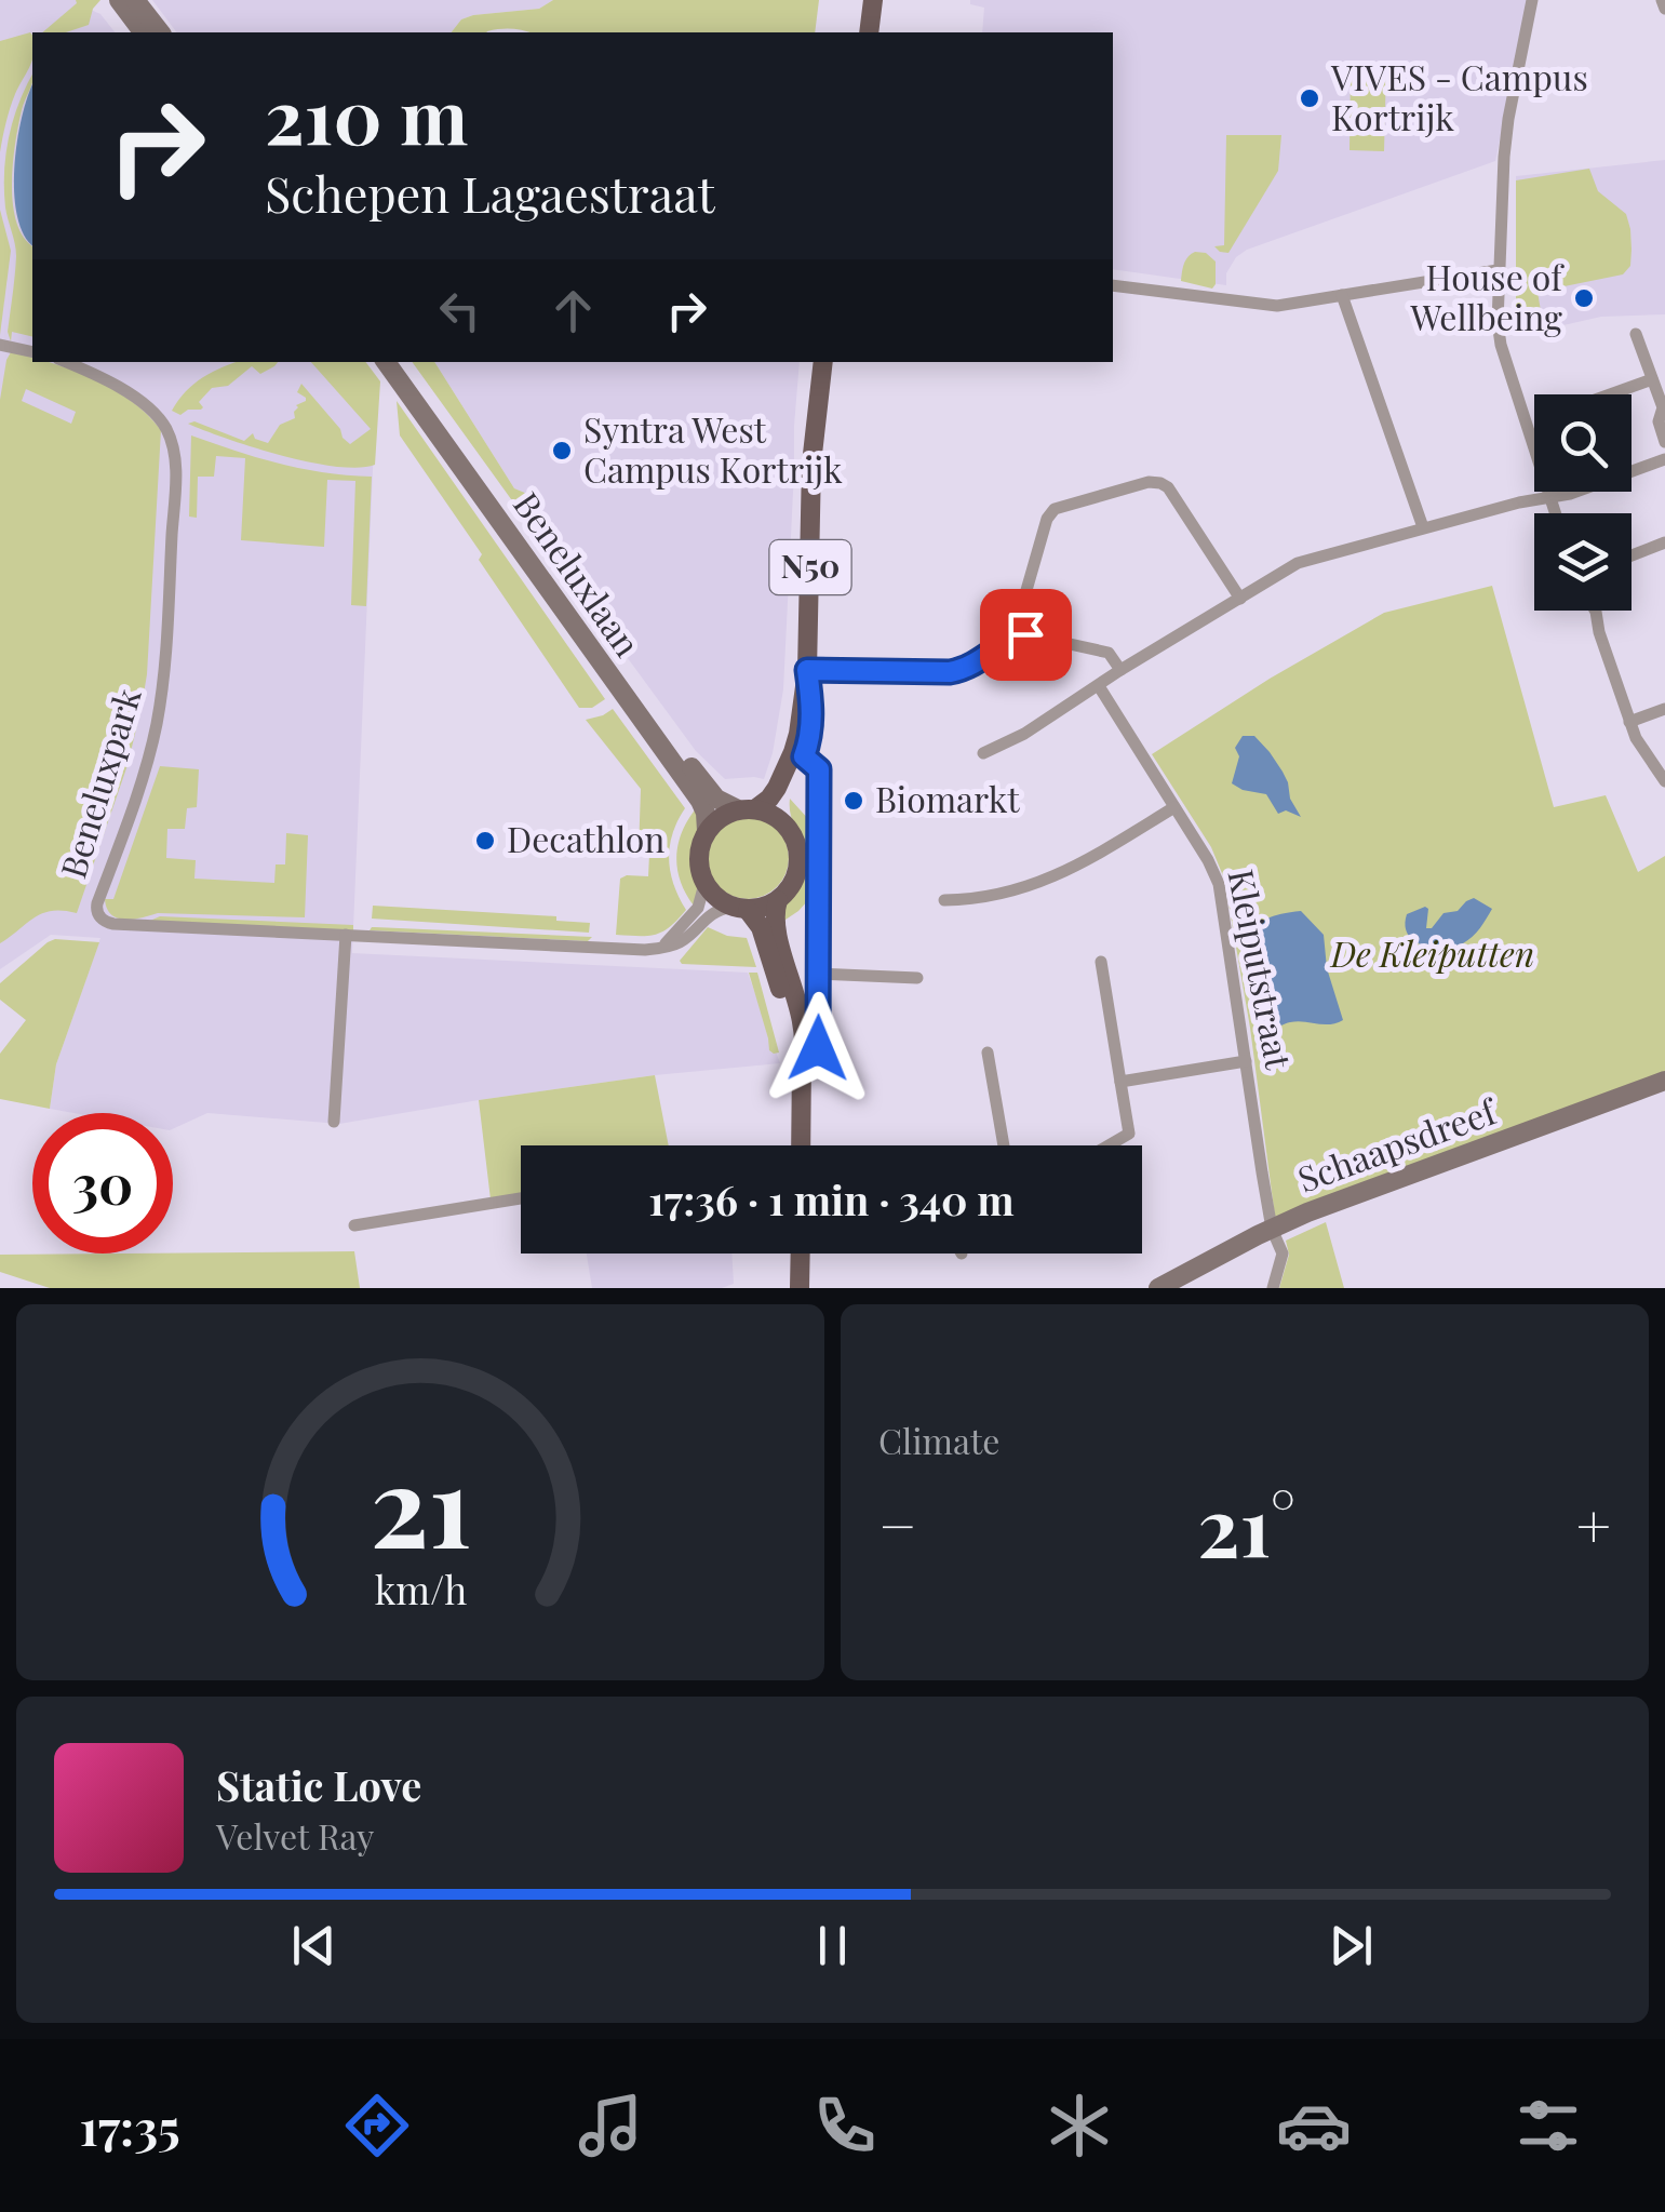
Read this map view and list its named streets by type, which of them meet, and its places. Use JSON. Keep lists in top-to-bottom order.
{
  "streets": {
    "main road": ["N50", "Beneluxlaan", "Schaapsdreef"],
    "street": ["Beneluxpark", "Kleiputstraat"]
  },
  "crossings": [
    ["N50", "Beneluxlaan"],
    ["N50", "Beneluxpark"],
    ["Beneluxlaan", "Beneluxpark"],
    ["Kleiputstraat", "Schaapsdreef"]
  ],
  "parks": ["De Kleiputten"],
  "places": [
    "VIVES - Campus Kortrijk",
    "House of Wellbeing",
    "Syntra West Campus Kortrijk",
    "Biomarkt",
    "Decathlon"
  ],
  "page": {
    "turn": ["210 m", "Schepen Lagaestraat"],
    "limit": "30",
    "trip": "17:36 · 1 min · 340 m",
    "tile": "Climate",
    "heat": ["−", "21°", "+"],
    "song": ["Static Love", "Velvet Ray"],
    "tabs": "17:35",
    "gauge": ["21", "km/h"]
  }
}
